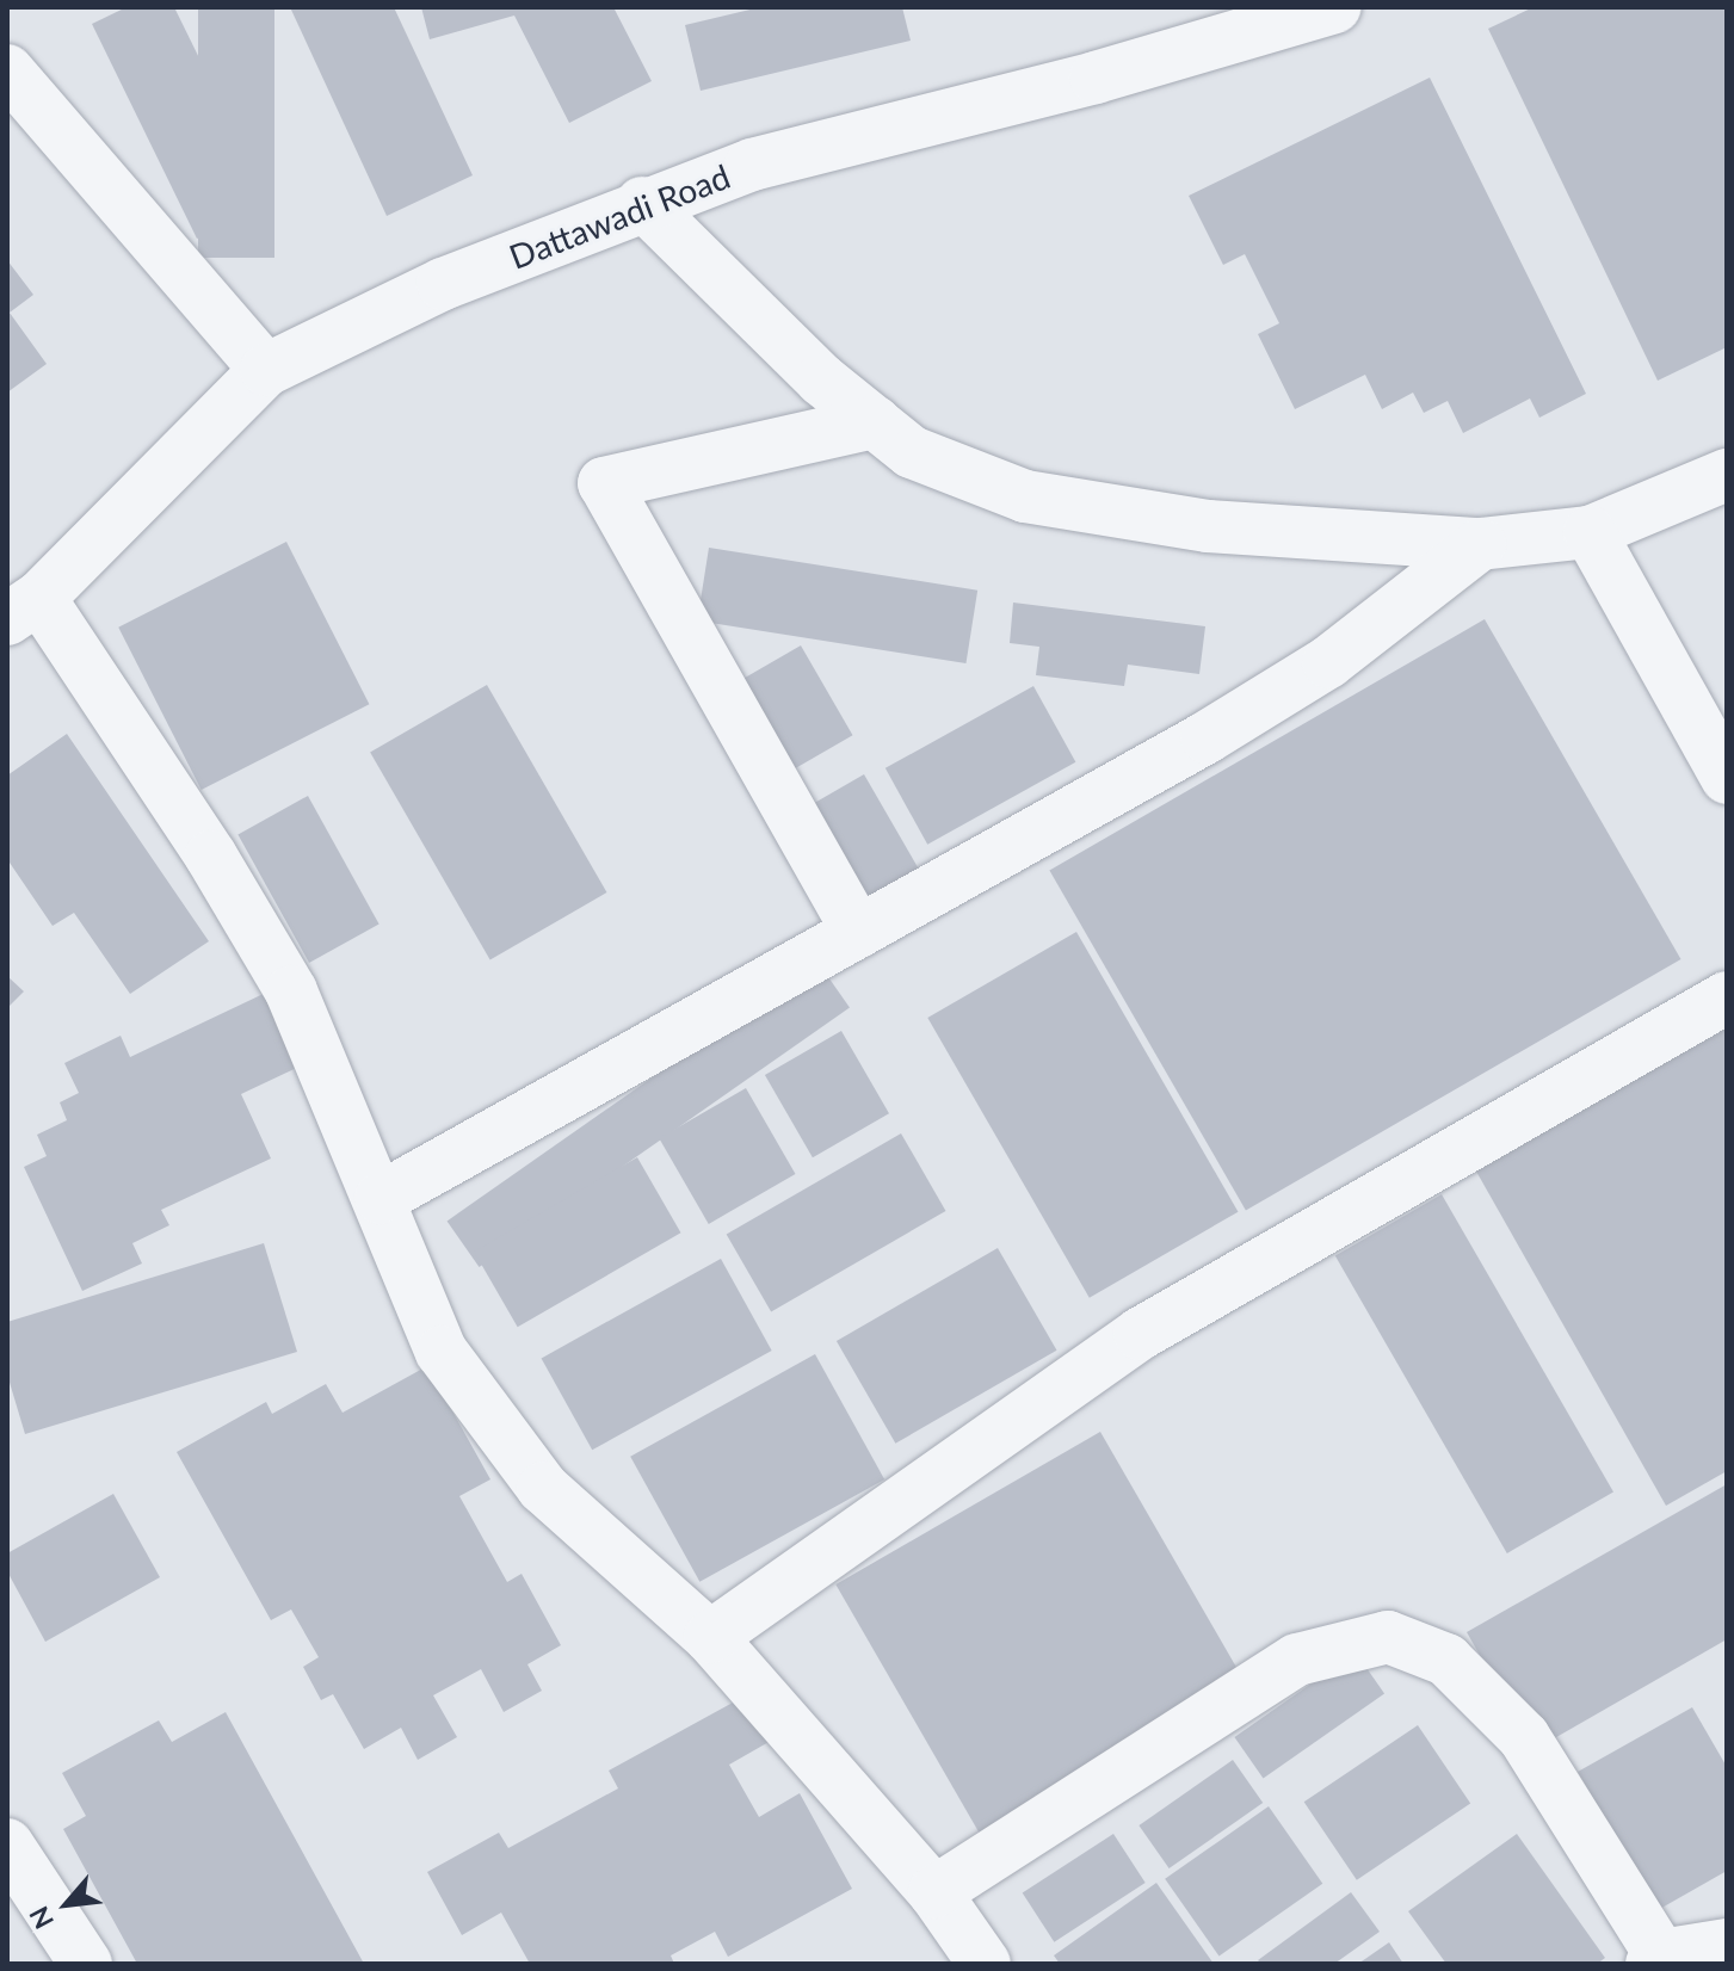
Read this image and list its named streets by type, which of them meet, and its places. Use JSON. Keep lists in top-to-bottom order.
{
  "streets": {
    "street": ["Dattawadi Road"]
  },
  "north": "bottom left"
}
